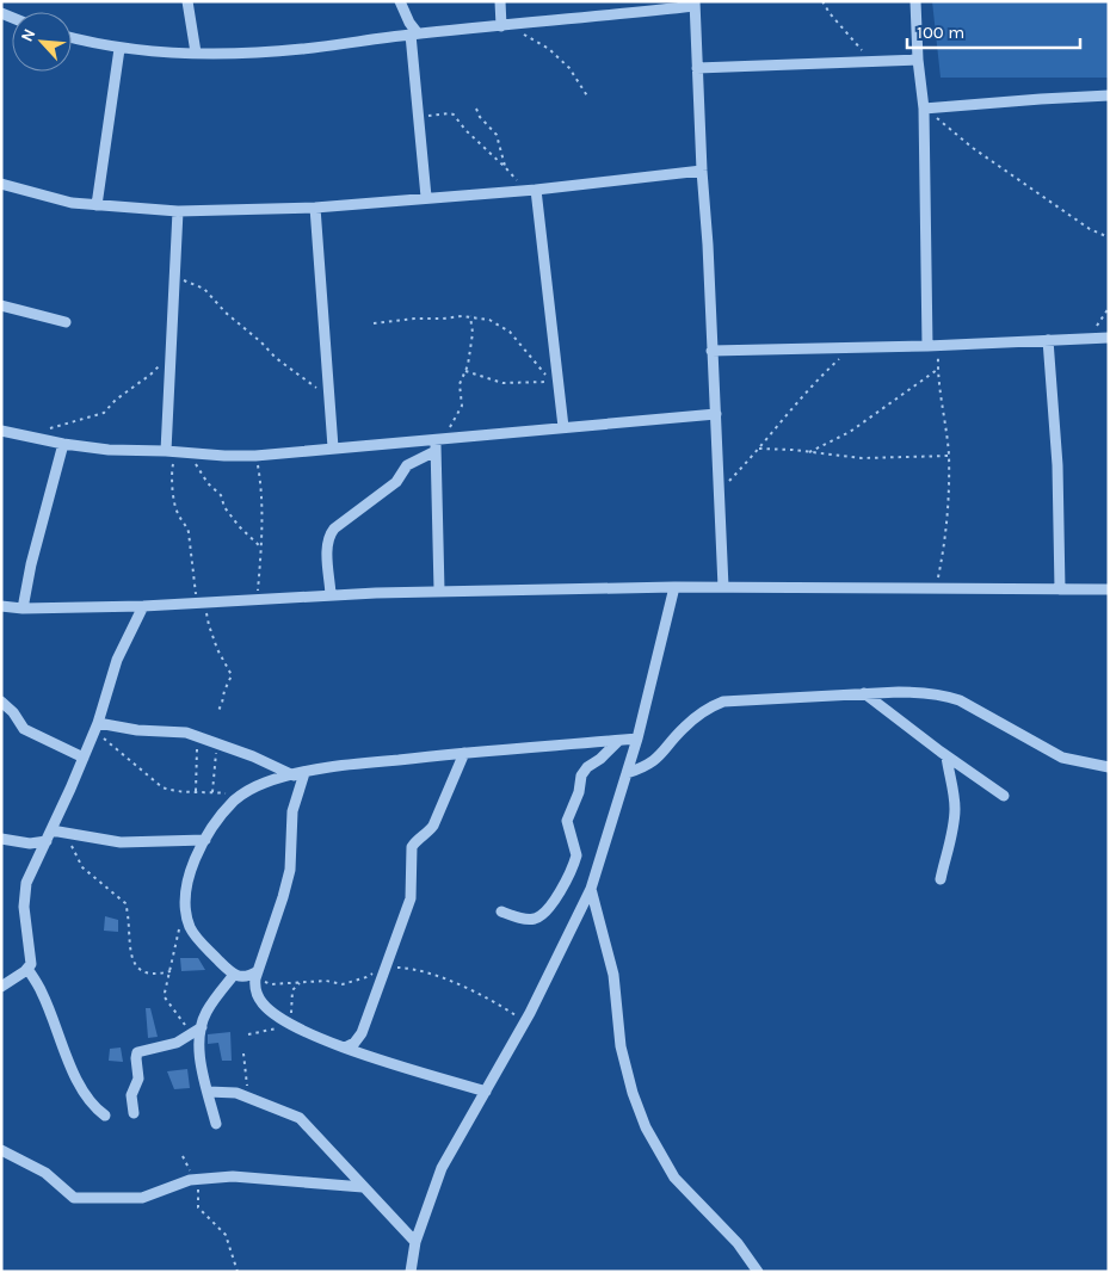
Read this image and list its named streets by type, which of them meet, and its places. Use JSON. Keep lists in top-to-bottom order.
{
  "scale_bar": "100 m",
  "north": "top left"
}
